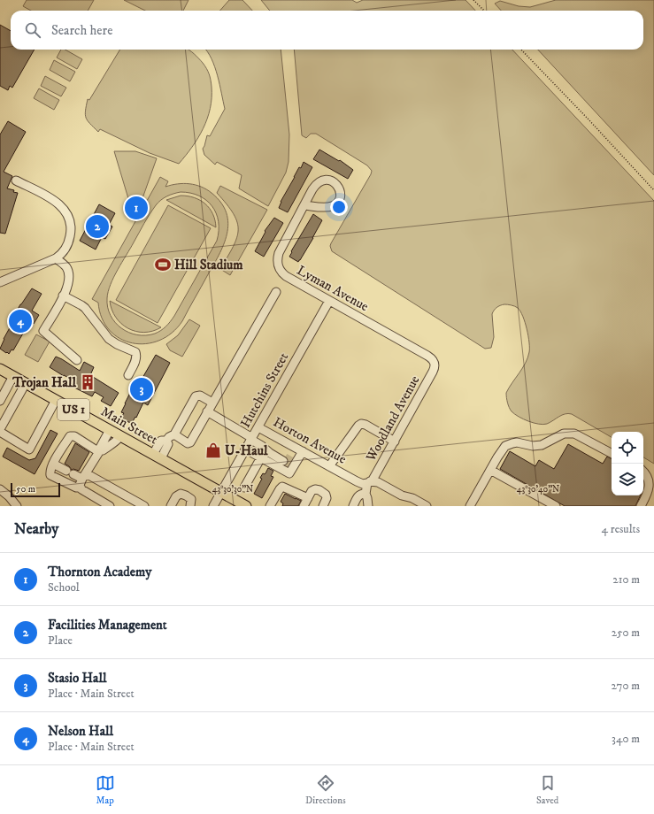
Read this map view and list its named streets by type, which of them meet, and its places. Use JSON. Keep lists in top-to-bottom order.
{
  "streets": {
    "main road": ["US 1", "Main Street"],
    "street": [
      "Lyman Avenue",
      "Hutchins Street",
      "Woodland Avenue",
      "Horton Avenue"
    ]
  },
  "crossings": [
    ["Lyman Avenue", "Hutchins Street"],
    ["Lyman Avenue", "Woodland Avenue"],
    ["Hutchins Street", "Main Street"],
    ["Hutchins Street", "Horton Avenue"],
    ["Woodland Avenue", "Horton Avenue"]
  ],
  "places": {
    "sports": ["Hill Stadium"],
    "building": ["Trojan Hall"],
    "shop": ["U-Haul"]
  },
  "scale_bar": "50 m",
  "page": {
    "search": "Search here",
    "pins": [
      "1",
      "2",
      "4",
      "3"
    ],
    "scale": "50 m",
    "heading": ["Nearby", "4 results"],
    "list": [
      {
        "mark": "1",
        "name": "Thornton Academy",
        "note": "School",
        "value": "210 m"
      },
      {
        "mark": "2",
        "name": "Facilities Management",
        "note": "Place",
        "value": "250 m"
      },
      {
        "mark": "3",
        "name": "Stasio Hall",
        "note": "Place · Main Street",
        "value": "270 m"
      },
      {
        "mark": "4",
        "name": "Nelson Hall",
        "note": "Place · Main Street",
        "value": "340 m"
      }
    ],
    "nav": ["Map", "Directions", "Saved"]
  },
  "coordinates": ["43°30'30\"N", "43°30'40\"N"]
}
